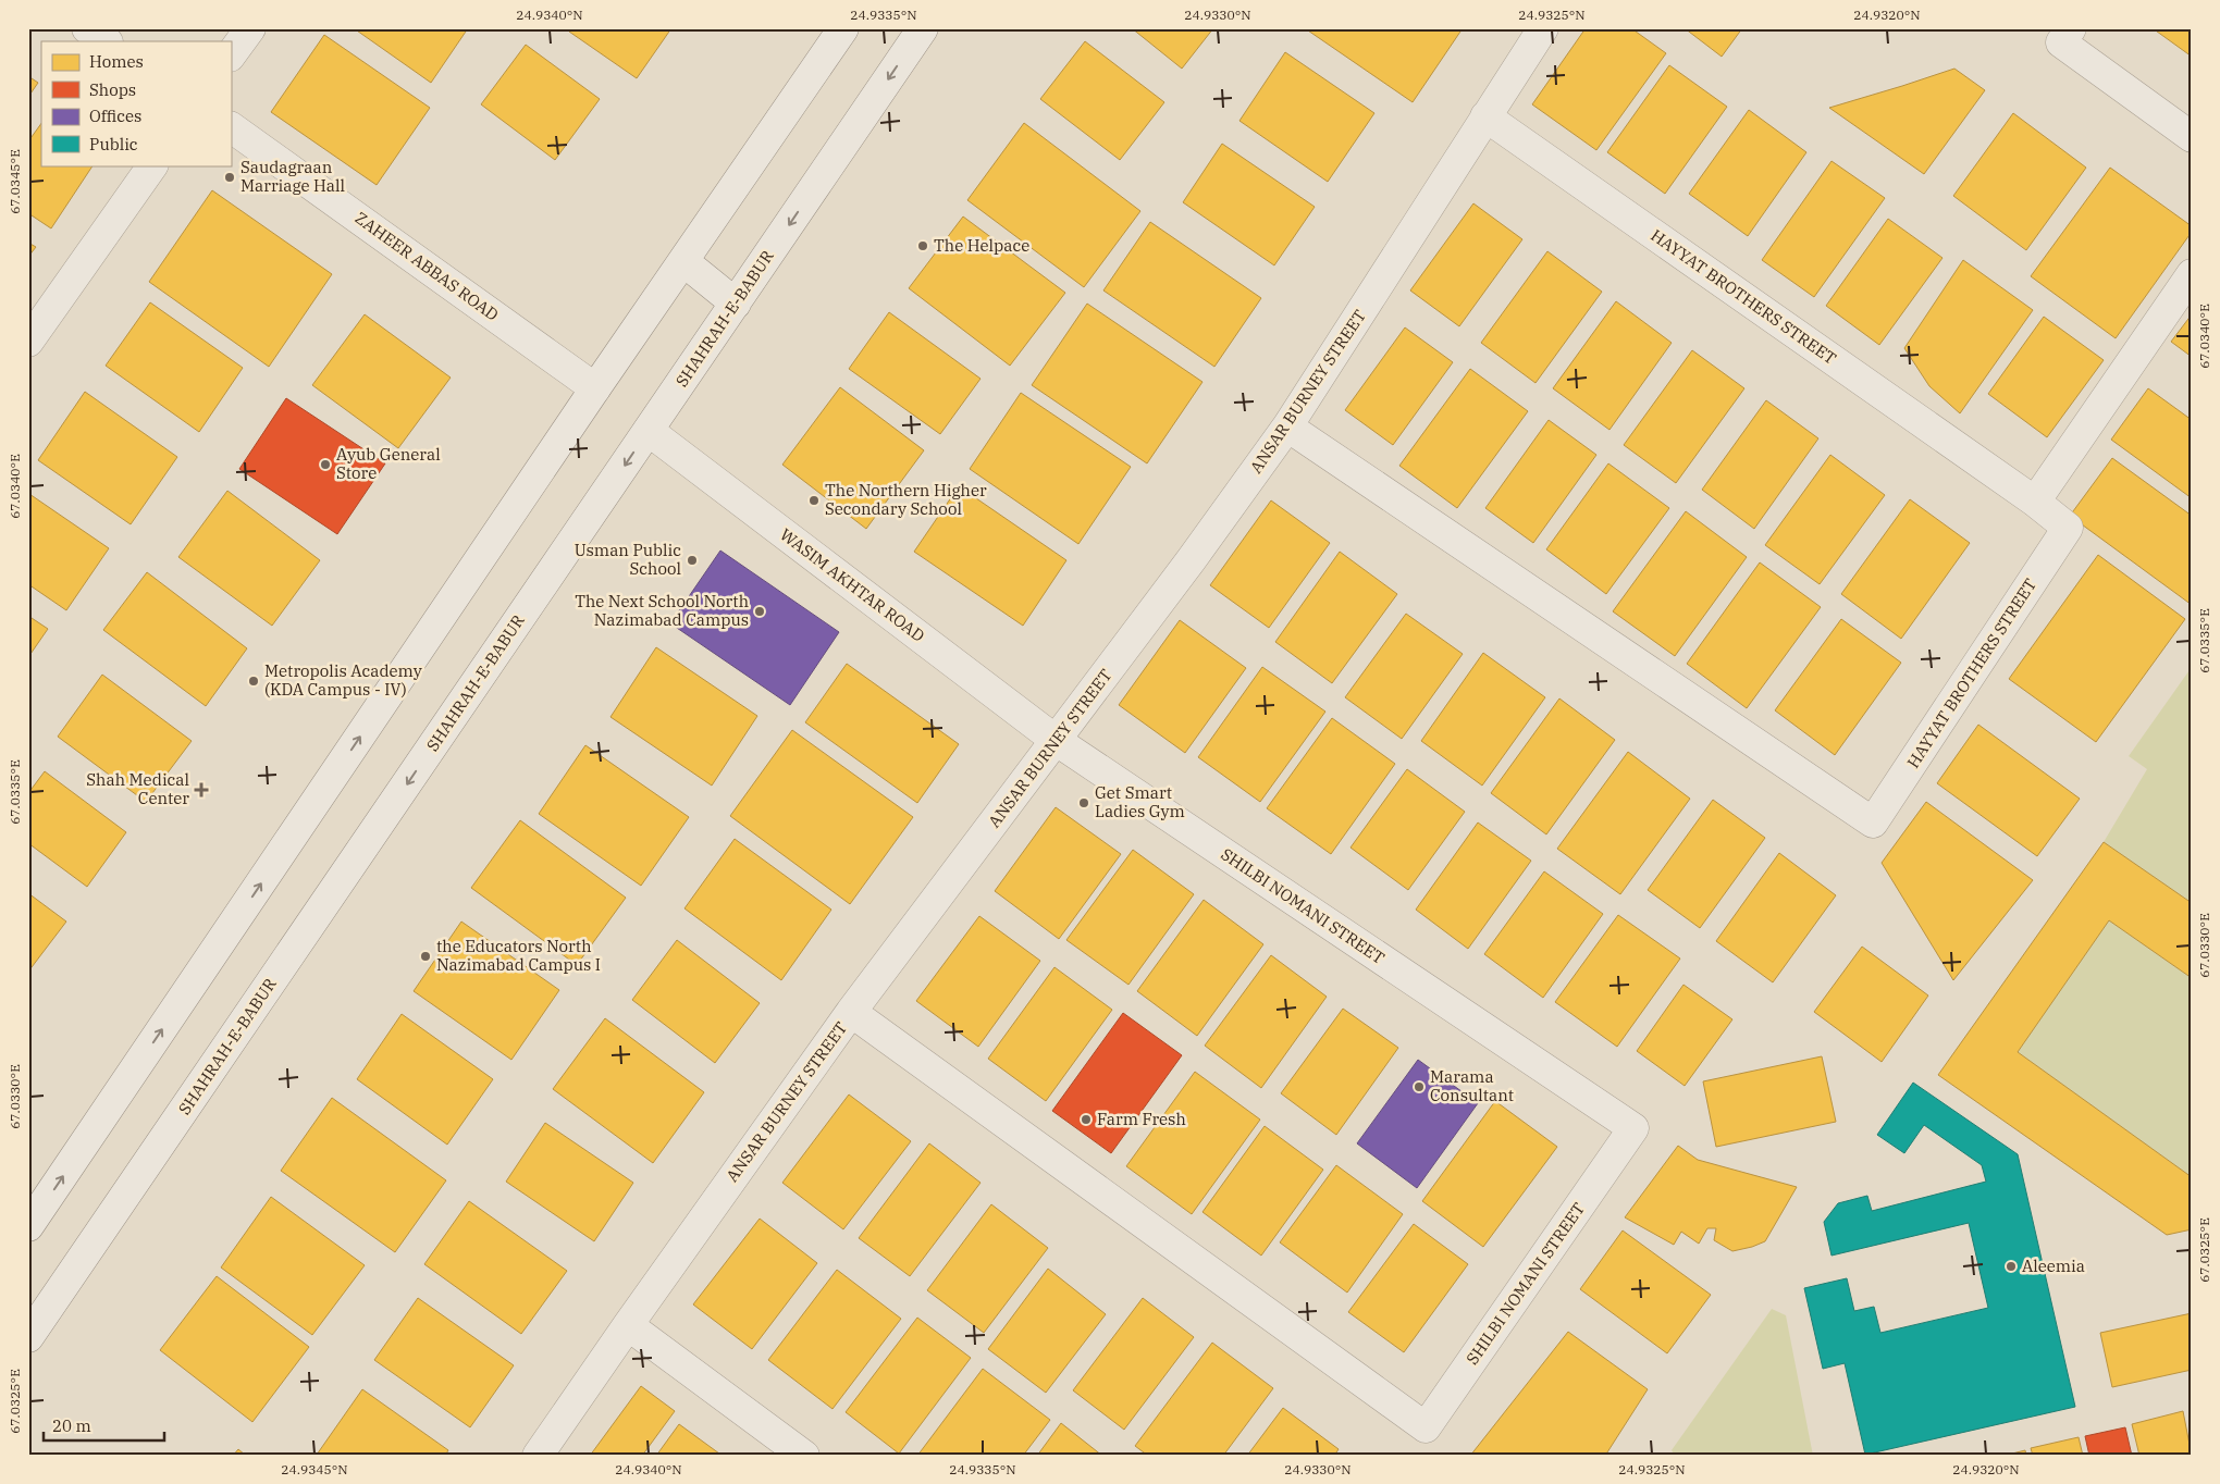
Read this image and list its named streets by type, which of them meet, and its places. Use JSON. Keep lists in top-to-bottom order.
{
  "streets": {
    "street": [
      "ZAHEER ABBAS ROAD",
      "HAYYAT BROTHERS STREET",
      "SHAHRAH-E-BABUR",
      "ANSAR BURNEY STREET",
      "WASIM AKHTAR ROAD",
      "SHILBI NOMANI STREET"
    ]
  },
  "crossings": [
    ["HAYYAT BROTHERS STREET", "ANSAR BURNEY STREET"],
    ["SHAHRAH-E-BABUR", "WASIM AKHTAR ROAD"],
    ["ANSAR BURNEY STREET", "WASIM AKHTAR ROAD"],
    ["ANSAR BURNEY STREET", "SHILBI NOMANI STREET"],
    ["WASIM AKHTAR ROAD", "SHILBI NOMANI STREET"]
  ],
  "places": {
    "other": [
      "Saudagraan Marriage Hall",
      "The Helpace",
      "Ayub General Store",
      "The Northern Higher Secondary School",
      "Usman Public School",
      "The Next School North Nazimabad Campus",
      "Metropolis Academy (KDA Campus - IV)",
      "Get Smart Ladies Gym",
      "the Educators North Nazimabad Campus I",
      "Marama Consultant",
      "Farm Fresh",
      "Aleemia"
    ],
    "health": ["Shah Medical Center"]
  },
  "legend": [
    "Homes",
    "Shops",
    "Offices",
    "Public"
  ],
  "scale_bar": "20 m",
  "coordinates": [
    "24.9340°N",
    "24.9335°N",
    "24.9330°N",
    "24.9325°N",
    "24.9320°N",
    "67.0345°E",
    "67.0340°E",
    "67.0335°E",
    "67.0330°E",
    "67.0325°E",
    "24.9345°N"
  ]
}
